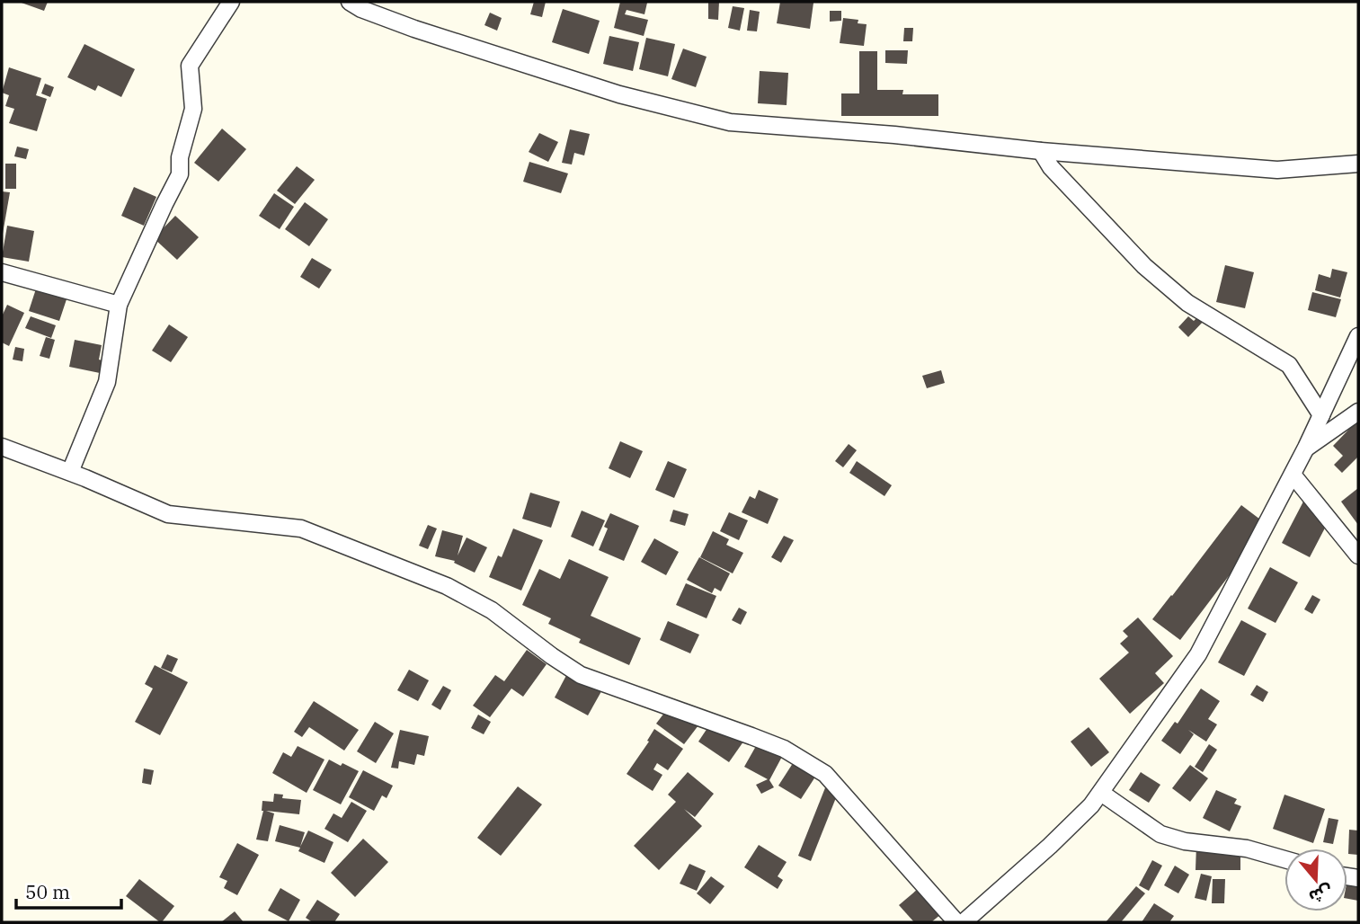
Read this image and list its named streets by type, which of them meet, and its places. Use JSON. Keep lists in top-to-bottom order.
{
  "scale_bar": "50 m",
  "north": "bottom"
}
